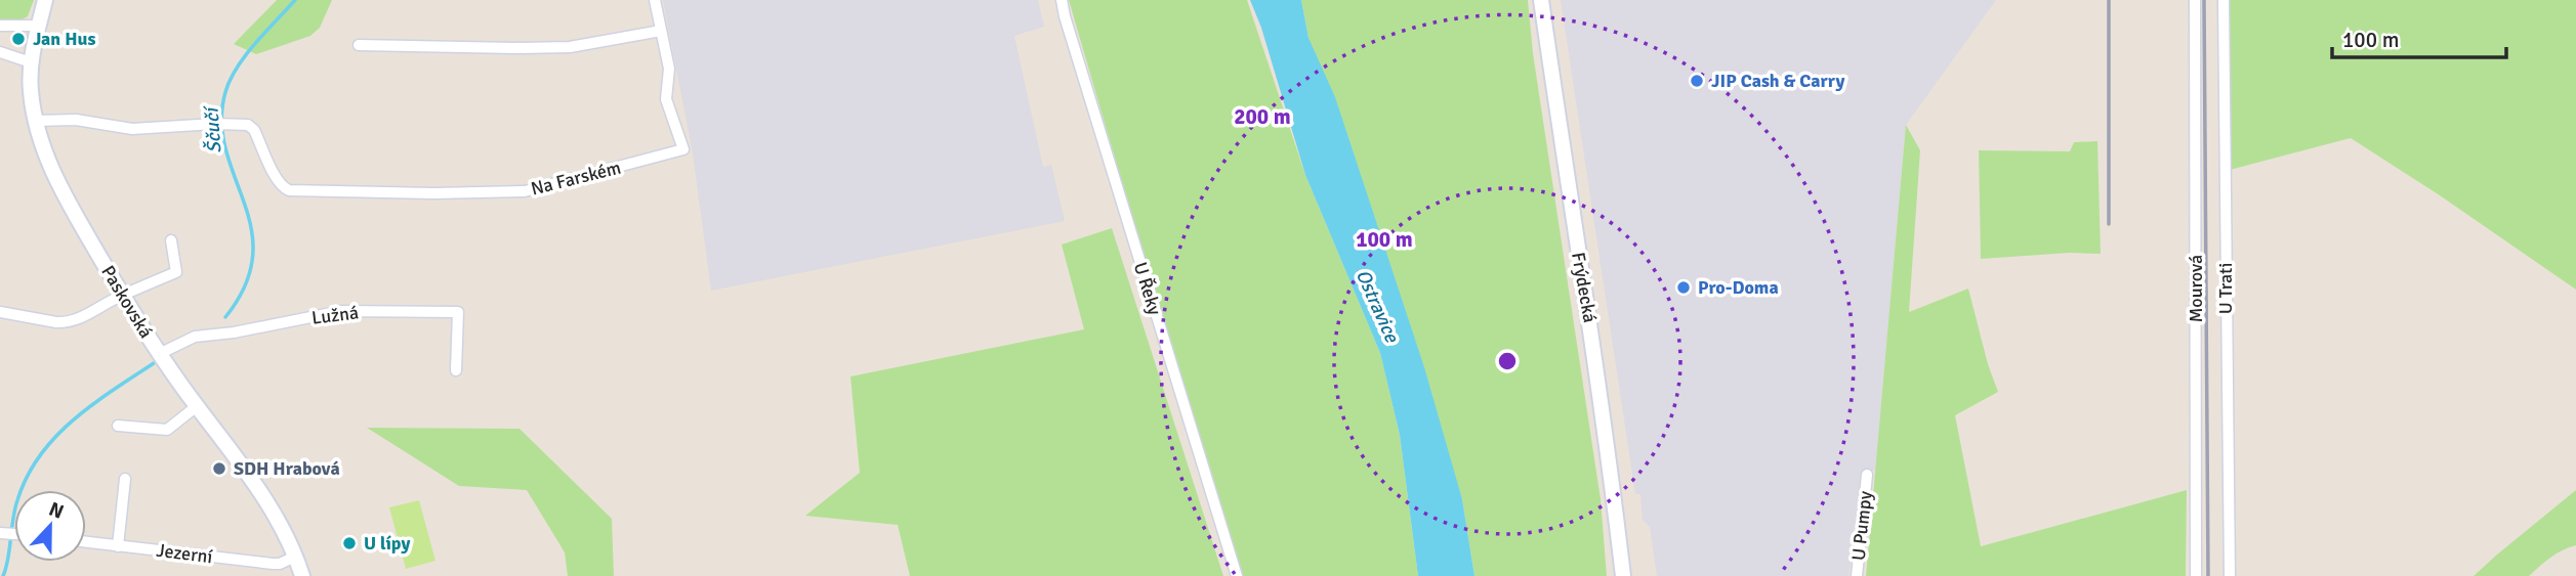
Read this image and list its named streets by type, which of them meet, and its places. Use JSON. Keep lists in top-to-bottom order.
{
  "streets": {
    "main road": ["Frýdecká", "Paskovská"],
    "street": [
      "Na Farském",
      "U Řeky",
      "Mourová",
      "U Trati",
      "Lužná",
      "U Pumpy",
      "Jezerní"
    ]
  },
  "crossings": [
    ["Na Farském", "Paskovská"],
    ["Paskovská", "Lužná"],
    ["Paskovská", "Jezerní"]
  ],
  "water": ["Ščučí", "Ostravice"],
  "places": [
    "Jan Hus",
    "JIP Cash & Carry",
    "Pro-Doma",
    "SDH Hrabová",
    "U lípy"
  ],
  "scale_bar": "100 m",
  "north": "top",
  "rings": ["200 m", "100 m"]
}
